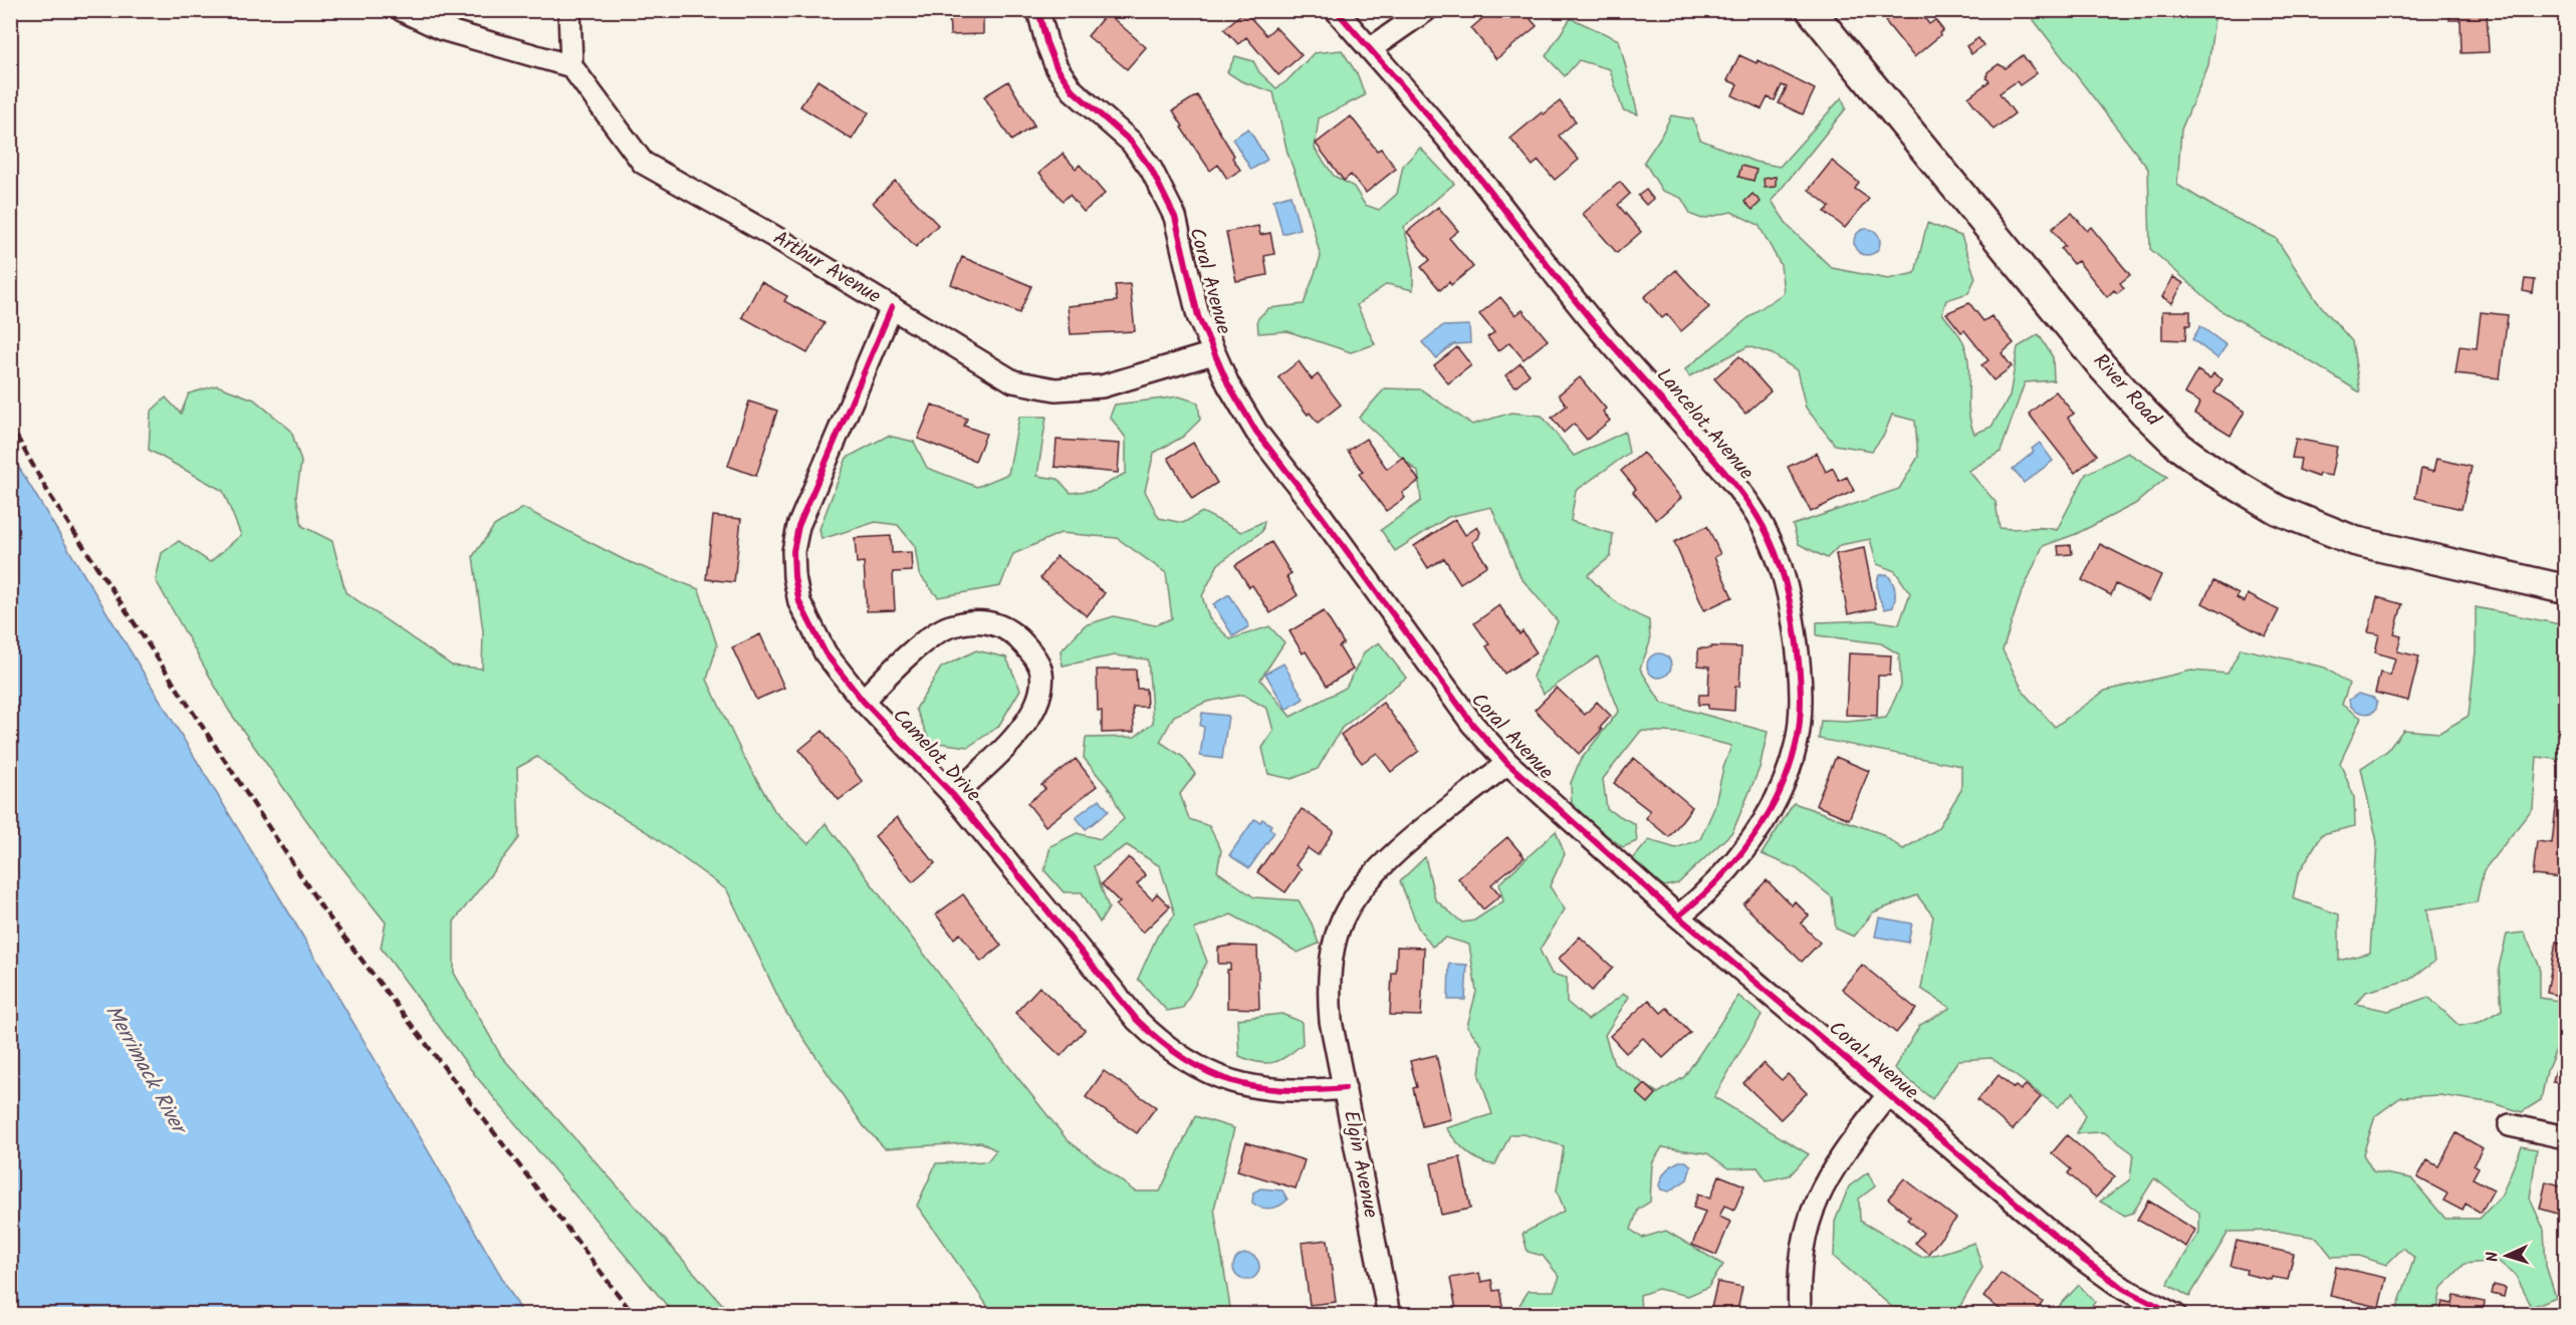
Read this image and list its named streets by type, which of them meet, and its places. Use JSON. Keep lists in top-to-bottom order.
{
  "streets": {
    "street": [
      "Arthur Avenue",
      "Coral Avenue",
      "River Road",
      "Lancelot Avenue",
      "Camelot Drive",
      "Elgin Avenue"
    ]
  },
  "crossings": [
    ["Arthur Avenue", "Coral Avenue"],
    ["Arthur Avenue", "Camelot Drive"],
    ["Coral Avenue", "Lancelot Avenue"],
    ["Coral Avenue", "Elgin Avenue"],
    ["Camelot Drive", "Elgin Avenue"]
  ],
  "water": ["Merrimack River"],
  "north": "left"
}
